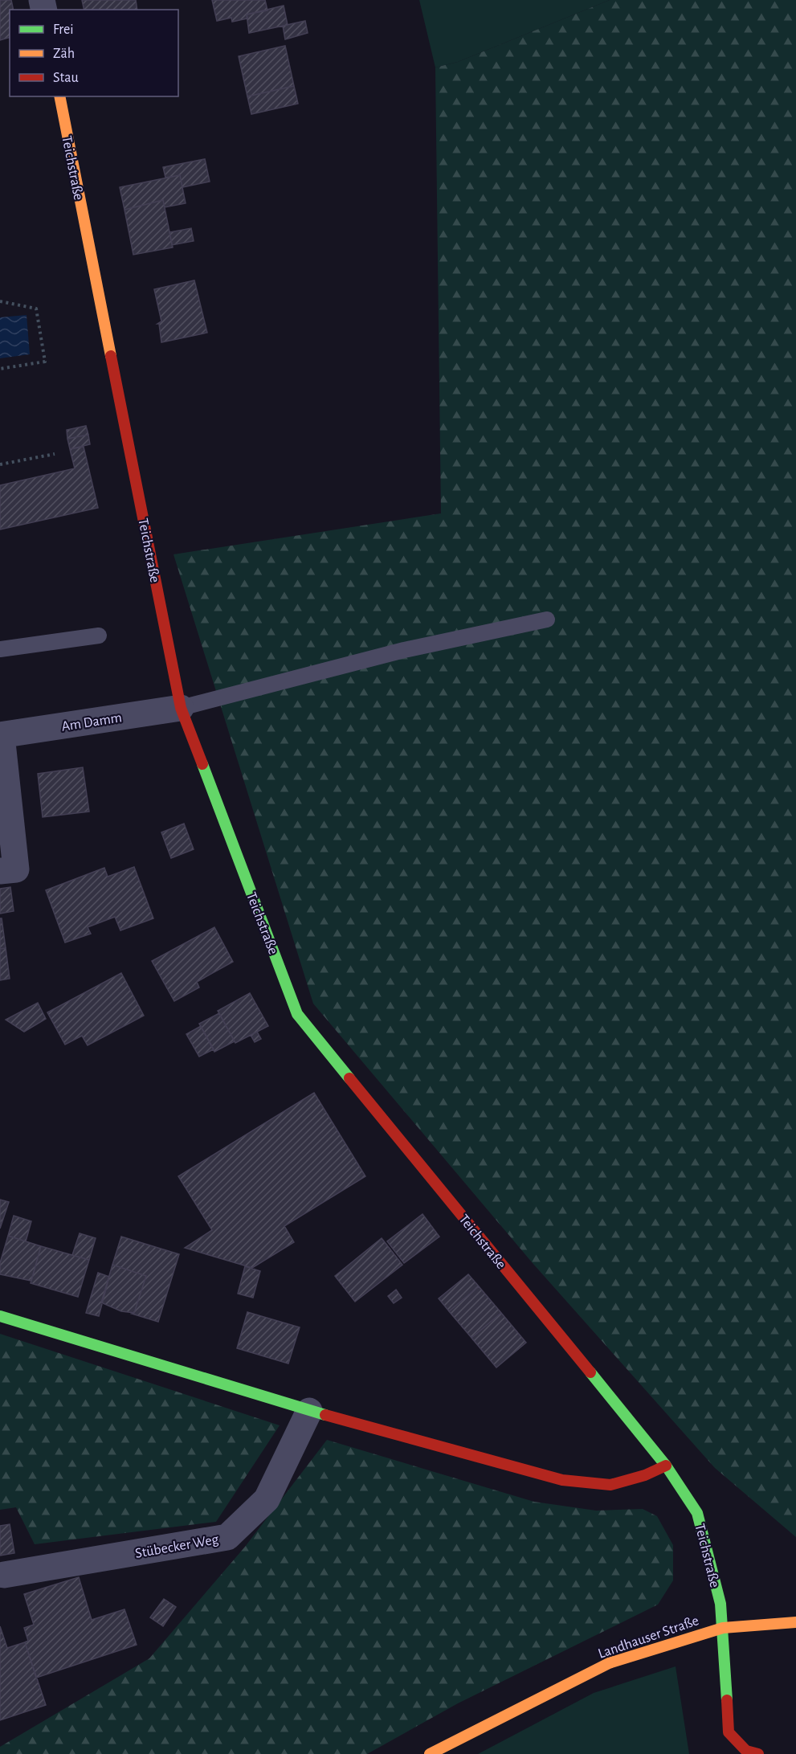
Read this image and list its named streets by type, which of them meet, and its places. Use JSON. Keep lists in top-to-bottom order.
{
  "streets": {
    "street": [
      "Teichstraße",
      "Am Damm",
      "Stübecker Weg",
      "Landhauser Straße"
    ]
  },
  "crossings": [
    ["Teichstraße", "Am Damm"],
    ["Teichstraße", "Landhauser Straße"]
  ],
  "legend": ["Frei", "Zäh", "Stau"]
}
